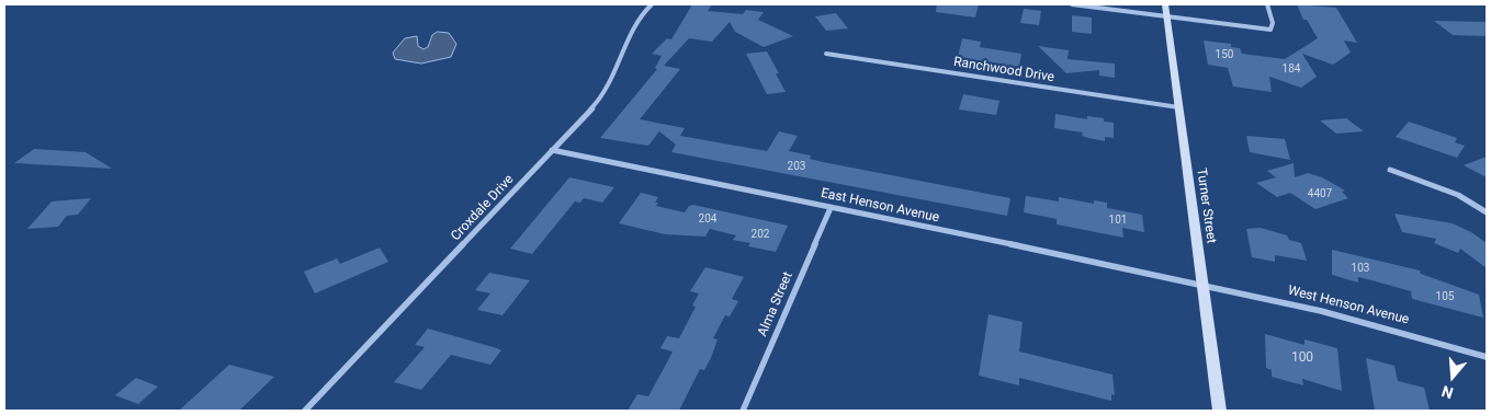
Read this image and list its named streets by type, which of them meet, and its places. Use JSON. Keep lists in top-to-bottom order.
{
  "streets": {
    "street": [
      "Ranchwood Drive",
      "East Henson Avenue",
      "Turner Street",
      "Croxdale Drive",
      "Alma Street",
      "West Henson Avenue"
    ]
  },
  "crossings": [
    ["Ranchwood Drive", "Turner Street"],
    ["East Henson Avenue", "Turner Street"],
    ["East Henson Avenue", "Croxdale Drive"],
    ["East Henson Avenue", "Alma Street"],
    ["East Henson Avenue", "West Henson Avenue"],
    ["Turner Street", "West Henson Avenue"]
  ],
  "house_numbers": [
    "150",
    "184",
    "203",
    "4407",
    "204",
    "101",
    "202",
    "103",
    "105",
    "100"
  ],
  "north": "bottom"
}
